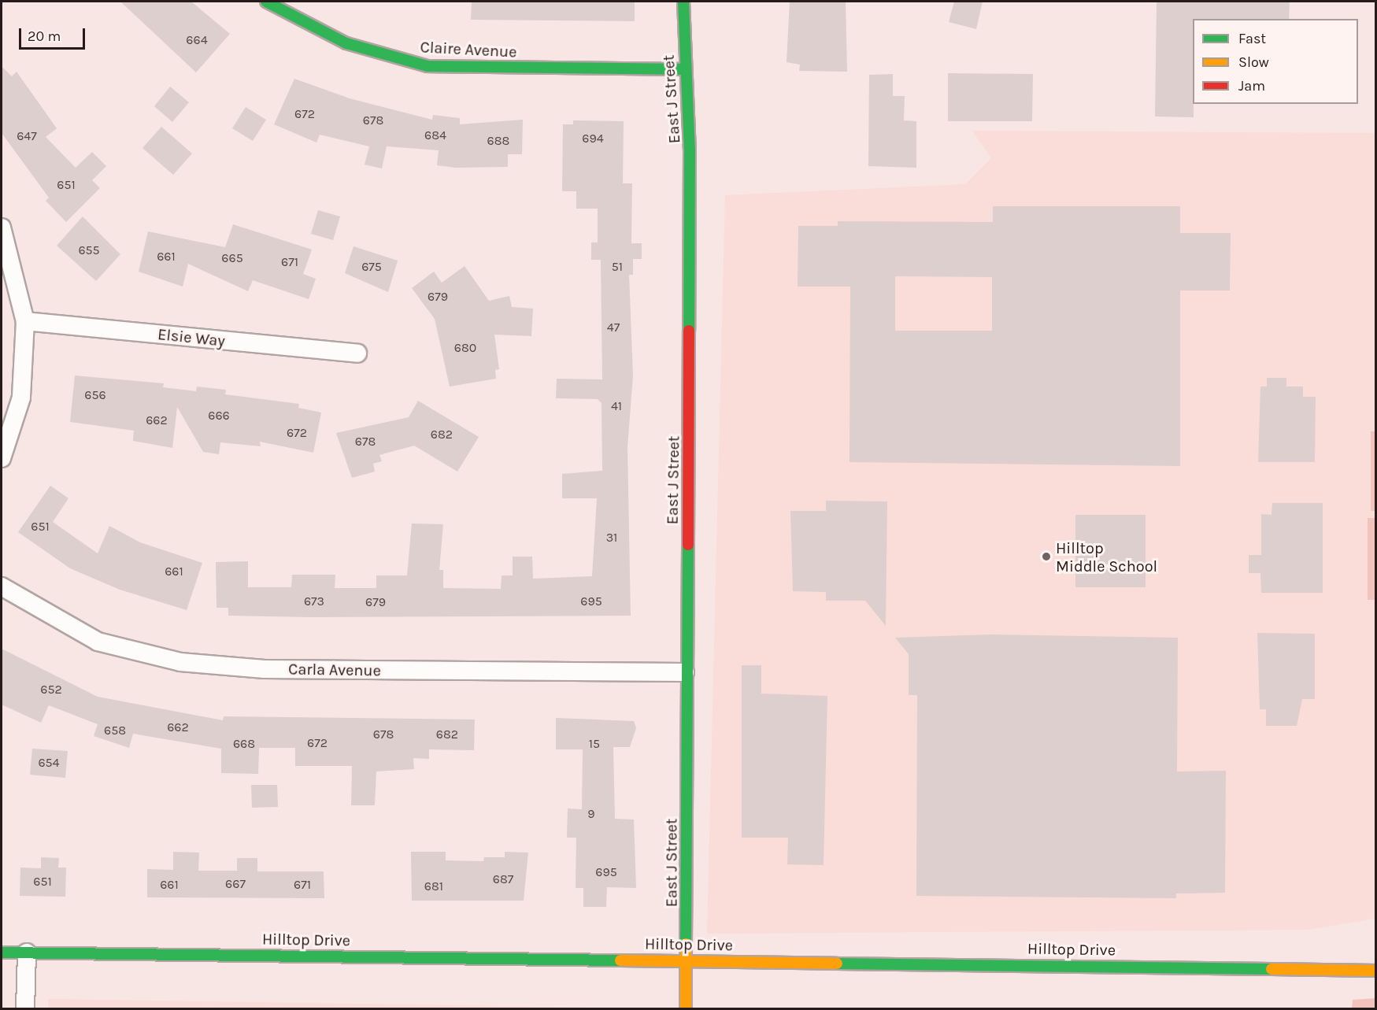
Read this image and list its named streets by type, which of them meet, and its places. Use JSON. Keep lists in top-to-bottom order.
{
  "streets": {
    "street": [
      "Claire Avenue",
      "East J Street",
      "Elsie Way",
      "Carla Avenue",
      "Hilltop Drive"
    ]
  },
  "crossings": [
    ["Claire Avenue", "East J Street"],
    ["East J Street", "Carla Avenue"],
    ["East J Street", "Hilltop Drive"]
  ],
  "places": ["Hilltop Middle School"],
  "house_numbers": [
    "664",
    "672",
    "678",
    "684",
    "647",
    "694",
    "688",
    "651",
    "655",
    "661",
    "665",
    "671",
    "675",
    "51",
    "679",
    "47",
    "680",
    "656",
    "41",
    "666",
    "662",
    "672",
    "682",
    "678",
    "651",
    "31",
    "661",
    "673",
    "695",
    "679",
    "652",
    "662",
    "658",
    "678",
    "682",
    "672",
    "668",
    "15",
    "654",
    "9",
    "695",
    "687",
    "651",
    "667",
    "661",
    "671",
    "681"
  ],
  "legend": ["Fast", "Slow", "Jam"],
  "scale_bar": "20 m"
}
